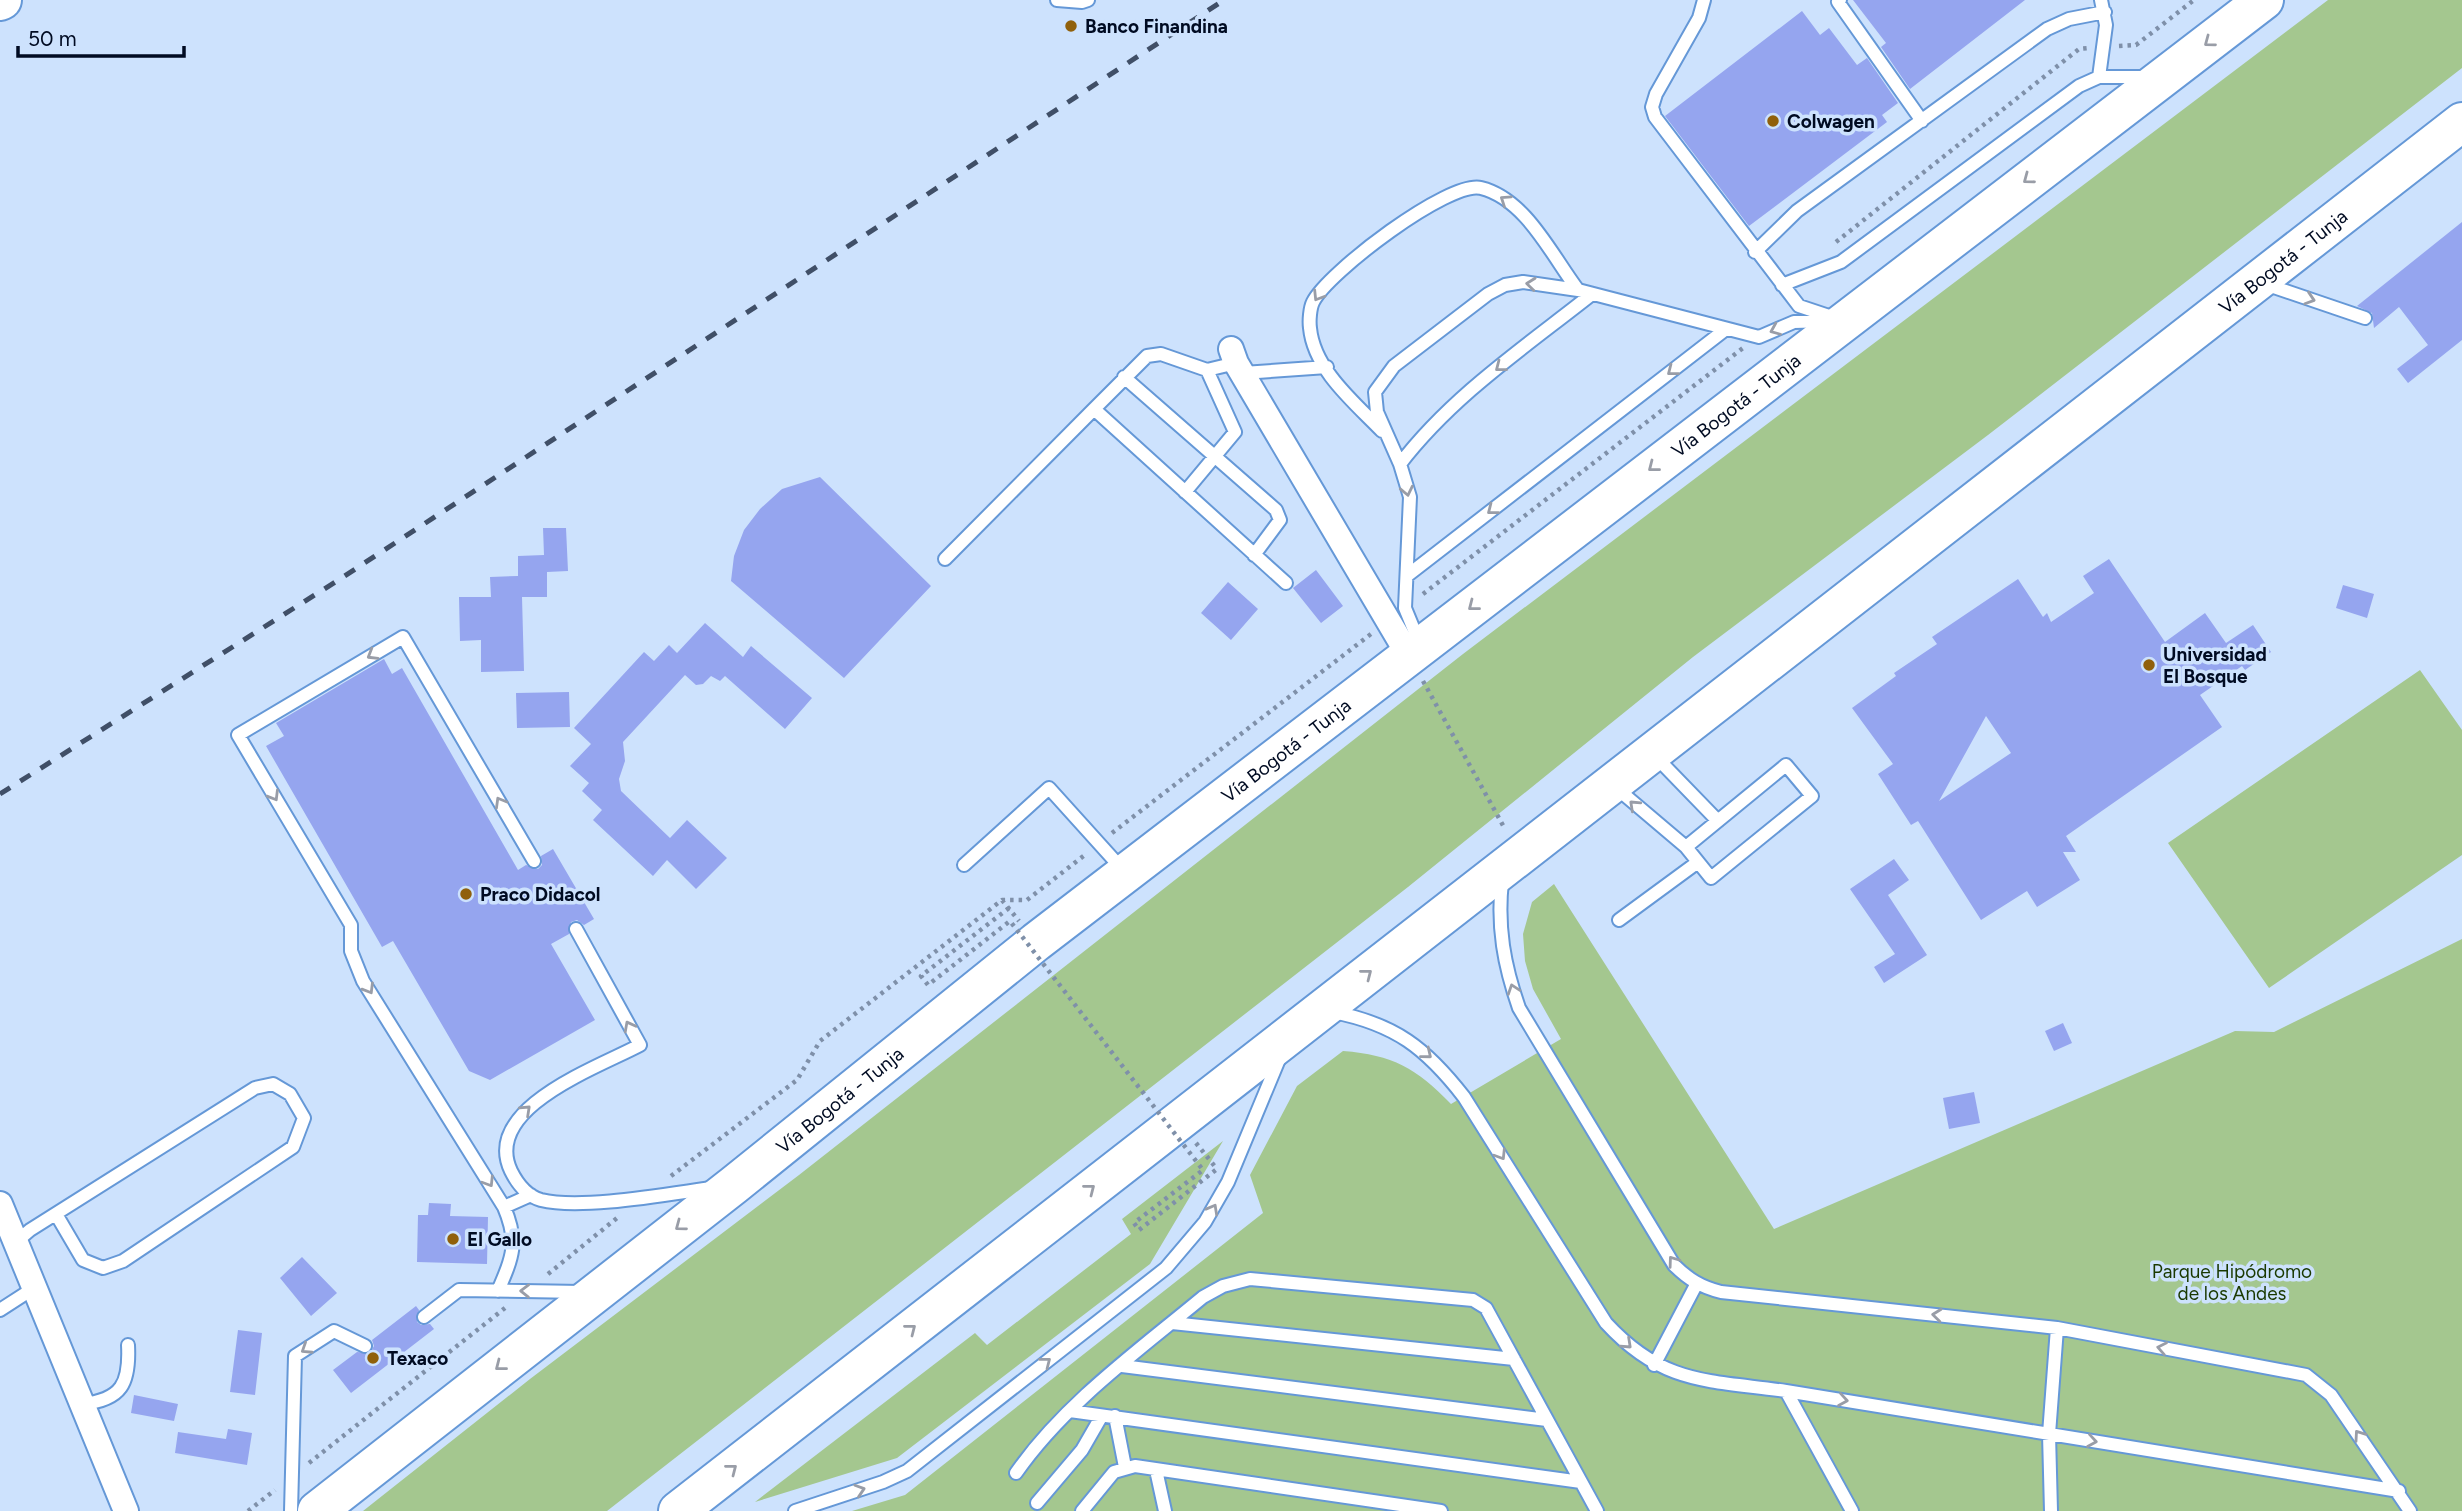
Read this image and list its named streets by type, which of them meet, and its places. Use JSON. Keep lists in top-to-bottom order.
{
  "streets": {
    "highway": ["Vía Bogotá - Tunja"]
  },
  "parks": ["Parque Hipódromo de los Andes"],
  "places": [
    "Banco Finandina",
    "Colwagen",
    "Universidad El Bosque",
    "Praco Didacol",
    "El Gallo",
    "Texaco"
  ],
  "scale_bar": "50 m"
}
